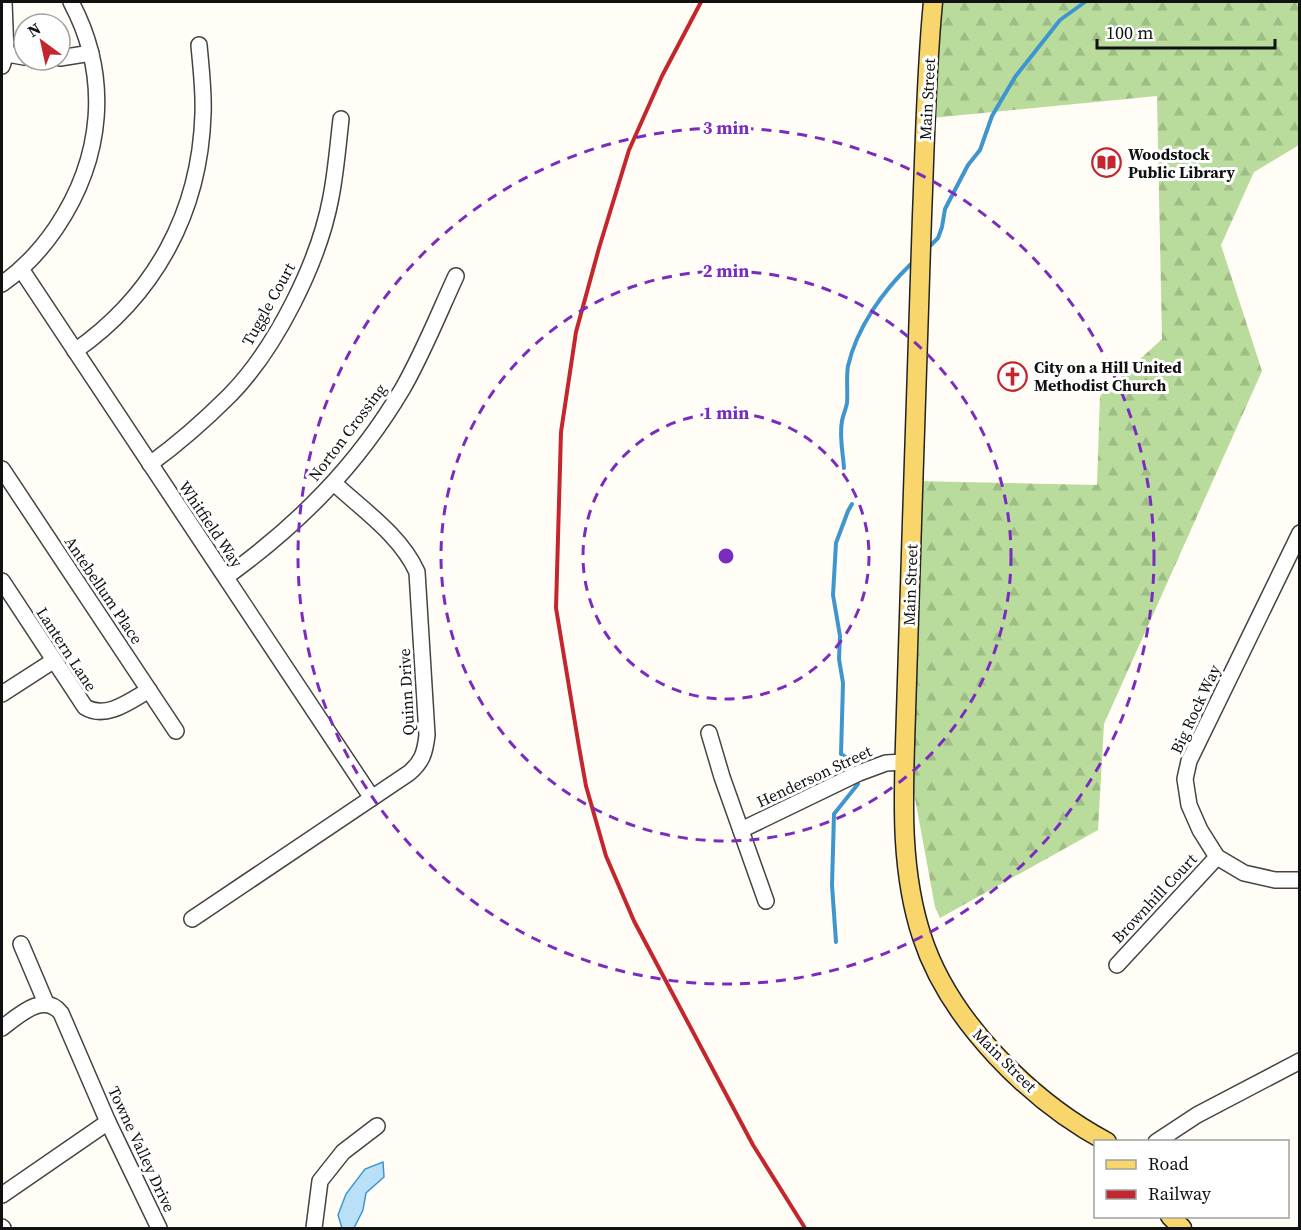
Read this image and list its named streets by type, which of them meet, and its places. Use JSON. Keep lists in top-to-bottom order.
{
  "streets": {
    "main road": ["Main Street"],
    "street": [
      "Tuggle Court",
      "Norton Crossing",
      "Whitfield Way",
      "Antebellum Place",
      "Lantern Lane",
      "Quinn Drive",
      "Big Rock Way",
      "Henderson Street",
      "Brownhill Court",
      "Towne Valley Drive"
    ]
  },
  "crossings": [
    ["Main Street", "Henderson Street"],
    ["Tuggle Court", "Whitfield Way"],
    ["Norton Crossing", "Whitfield Way"],
    ["Norton Crossing", "Quinn Drive"],
    ["Whitfield Way", "Quinn Drive"],
    ["Antebellum Place", "Lantern Lane"],
    ["Big Rock Way", "Brownhill Court"]
  ],
  "places": {
    "library": ["Woodstock Public Library"],
    "church": ["City on a Hill United Methodist Church"]
  },
  "legend": ["Road", "Railway"],
  "scale_bar": "100 m",
  "north": "top left",
  "rings": ["3 min", "2 min", "1 min"]
}
